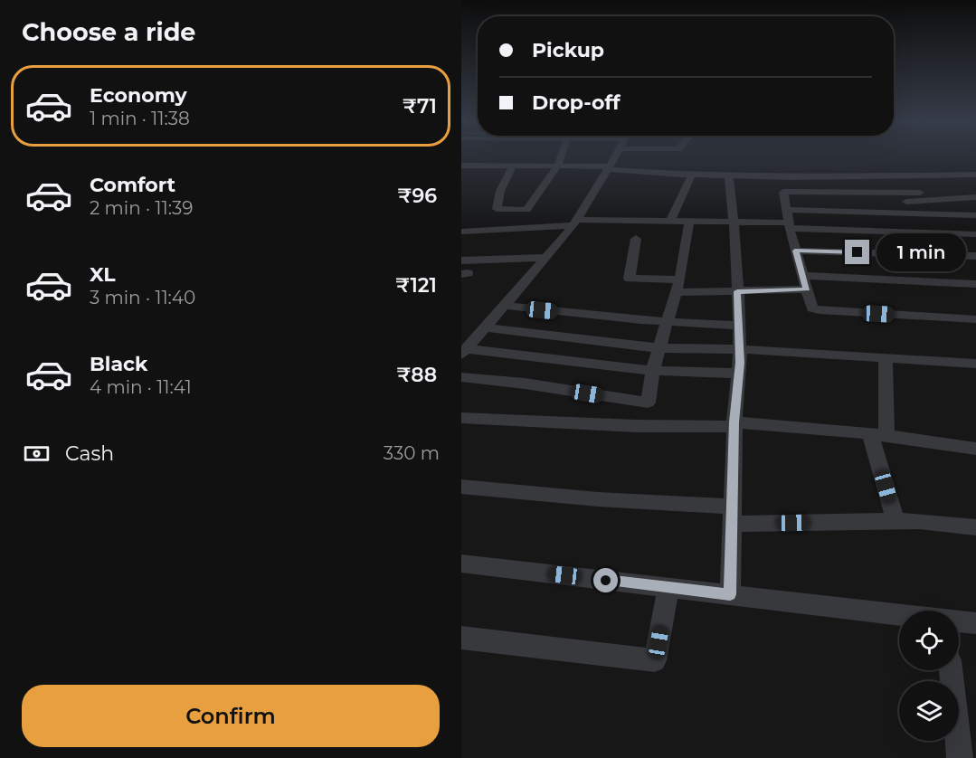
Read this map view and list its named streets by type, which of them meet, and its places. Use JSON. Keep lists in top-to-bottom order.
{
  "page": {
    "heading": "Choose a ride",
    "banner": ["Pickup", "Drop-off"],
    "list": [
      {
        "name": "Economy",
        "note": "1 min · 11:38",
        "value": "₹71"
      },
      {
        "name": "Comfort",
        "note": "2 min · 11:39",
        "value": "₹96"
      },
      {
        "name": "XL",
        "note": "3 min · 11:40",
        "value": "₹121"
      },
      {
        "name": "Black",
        "note": "4 min · 11:41",
        "value": "₹88"
      }
    ],
    "bubble": "1 min",
    "pay": ["Cash", "330 m"],
    "buttons": "Confirm"
  }
}
